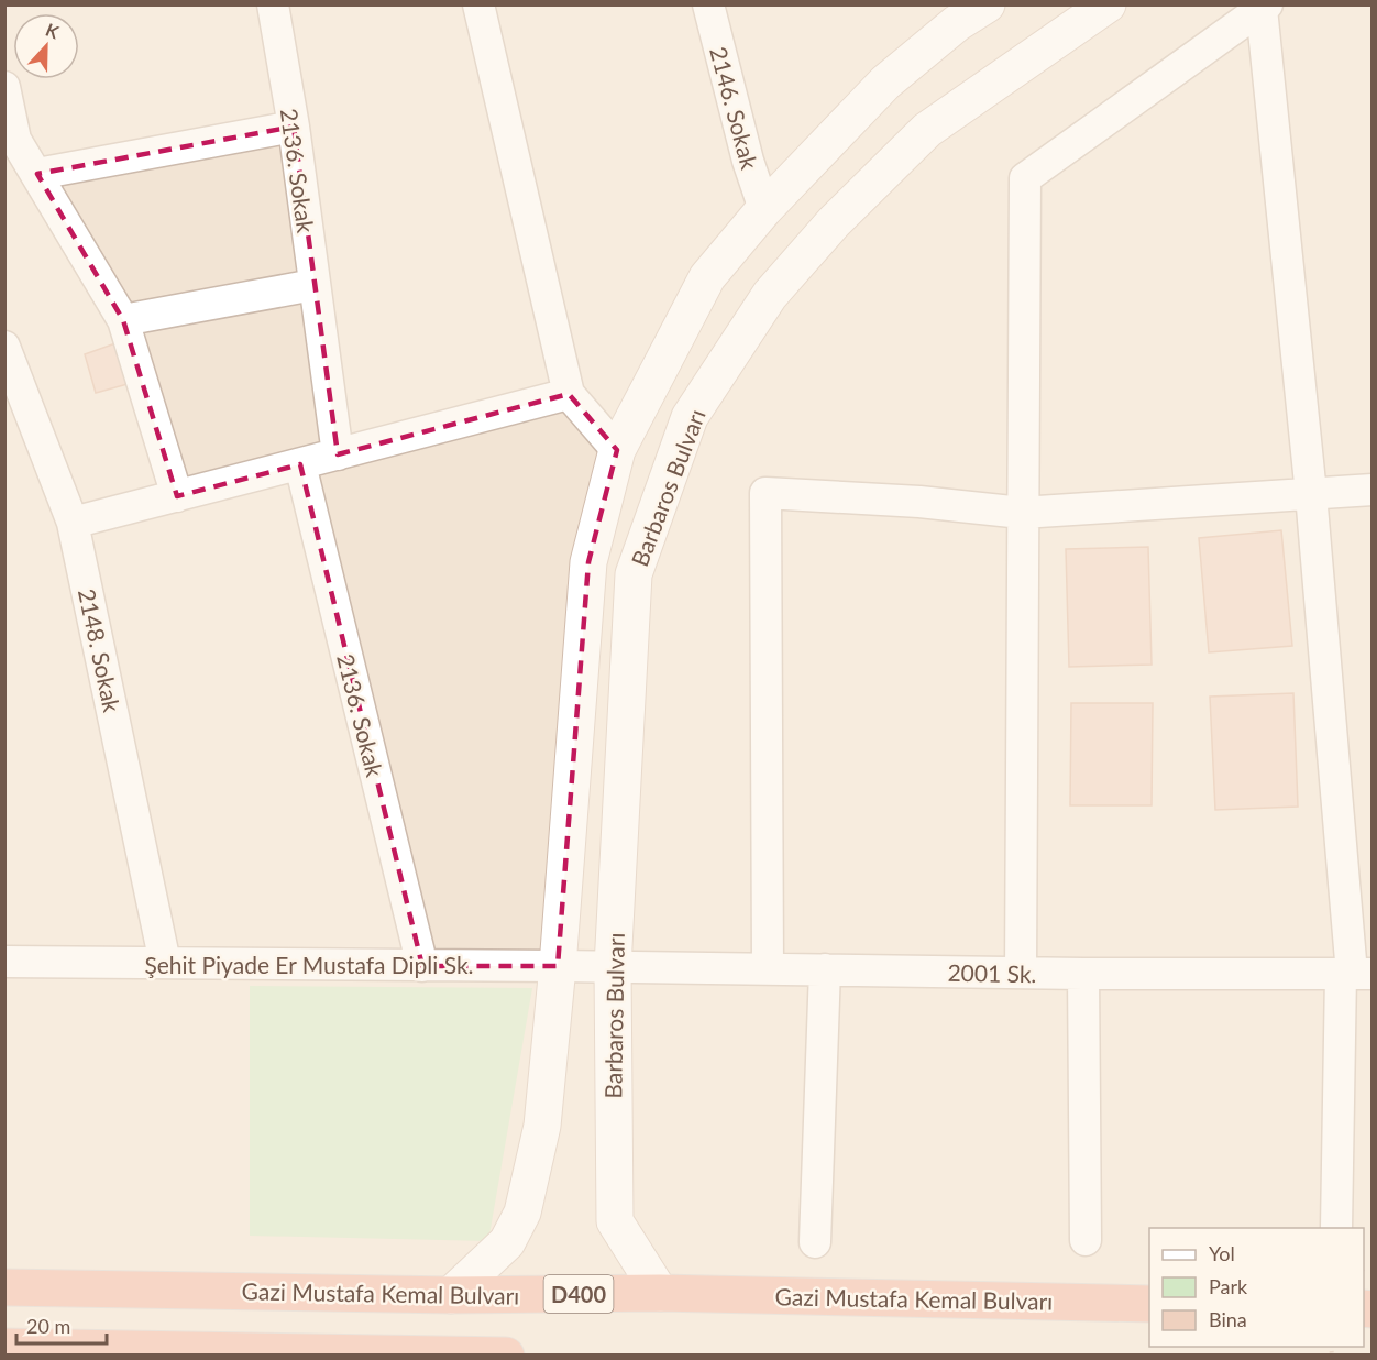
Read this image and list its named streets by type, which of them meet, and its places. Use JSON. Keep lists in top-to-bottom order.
{
  "streets": {
    "highway": ["Gazi Mustafa Kemal Bulvarı", "D400"],
    "street": [
      "2146. Sokak",
      "2136. Sokak",
      "Barbaros Bulvarı",
      "2148. Sokak",
      "Şehit Piyade Er Mustafa Dipli Sk.",
      "2001 Sk."
    ]
  },
  "crossings": [
    ["2136. Sokak", "Şehit Piyade Er Mustafa Dipli Sk."],
    ["Barbaros Bulvarı", "Şehit Piyade Er Mustafa Dipli Sk."],
    ["Barbaros Bulvarı", "2001 Sk."],
    ["Barbaros Bulvarı", "Gazi Mustafa Kemal Bulvarı"],
    ["2148. Sokak", "Şehit Piyade Er Mustafa Dipli Sk."],
    ["Şehit Piyade Er Mustafa Dipli Sk.", "2001 Sk."]
  ],
  "legend": ["Yol", "Park", "Bina"],
  "scale_bar": "20 m",
  "north": "top"
}
